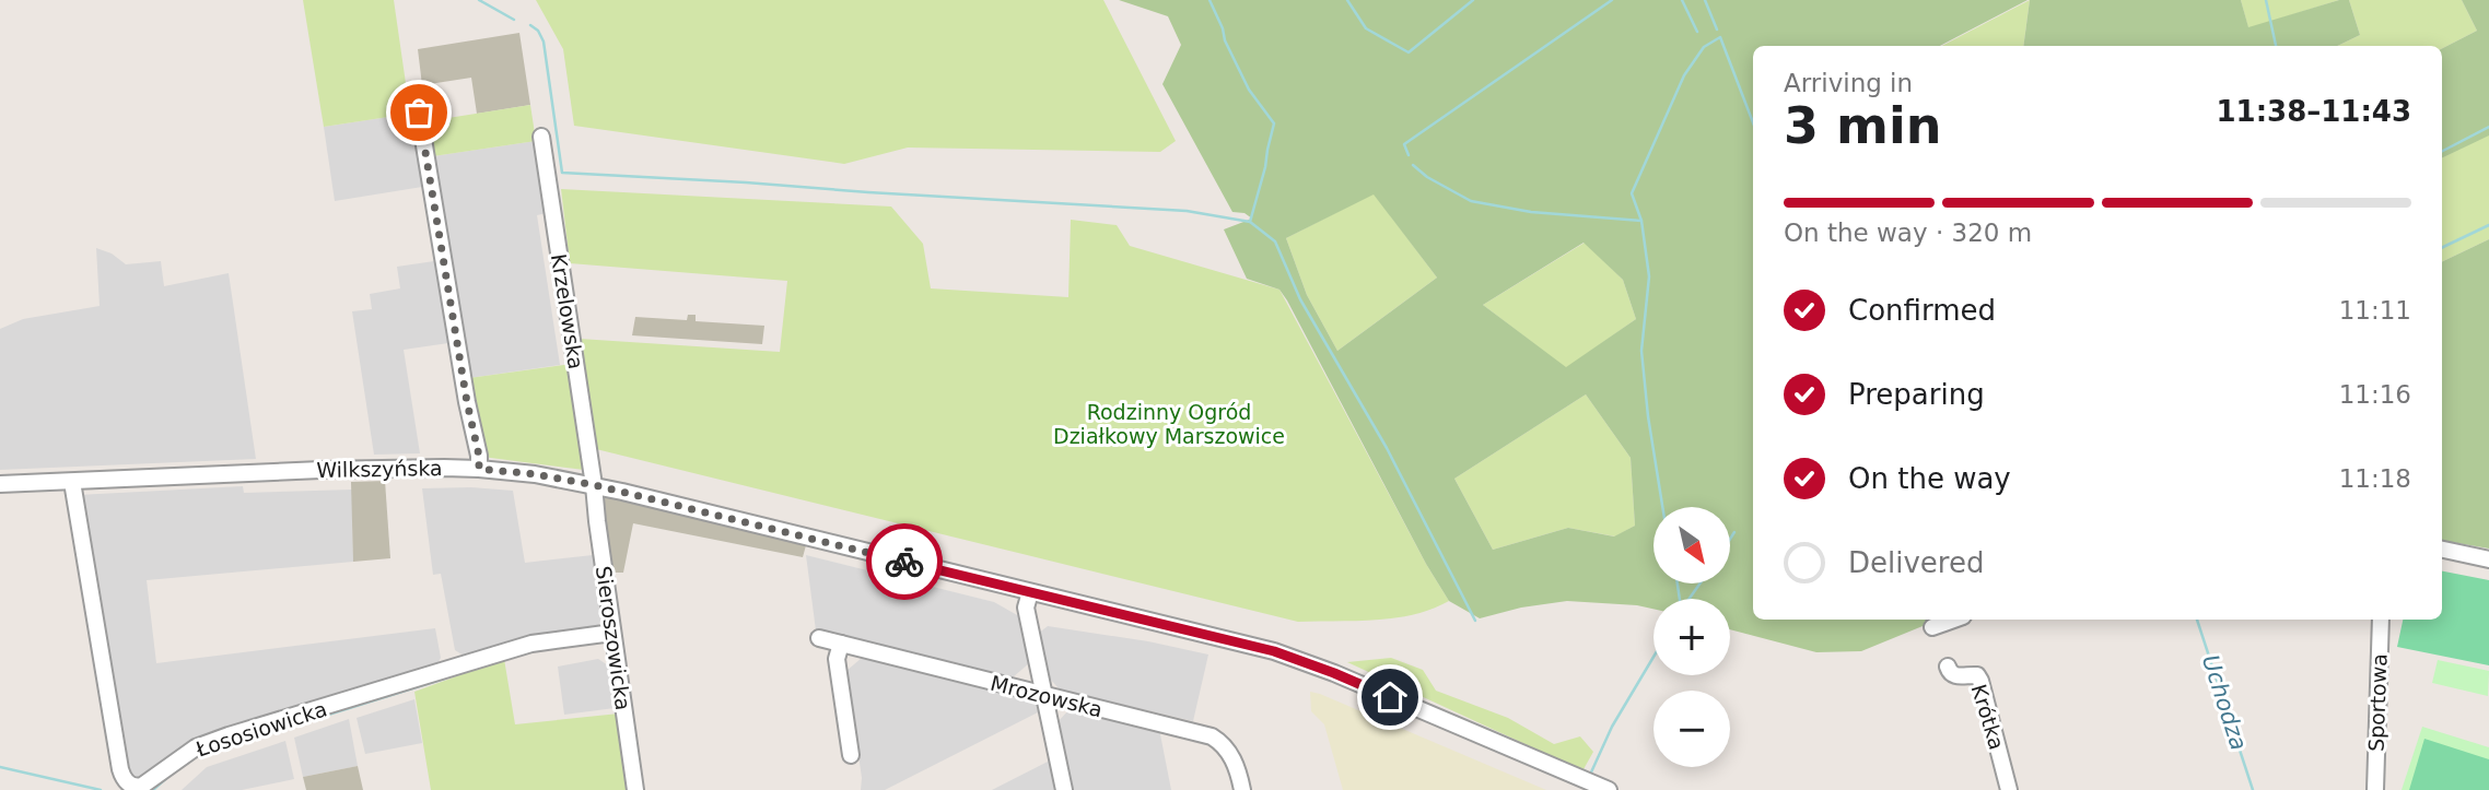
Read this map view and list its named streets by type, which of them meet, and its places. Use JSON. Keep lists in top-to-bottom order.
{
  "streets": {
    "street": [
      "Krzelowska",
      "Wilkszyńska",
      "Sieroszowicka",
      "Mrozowska",
      "Sportowa",
      "Krótka",
      "Łososiowicka"
    ]
  },
  "crossings": [
    ["Krzelowska", "Wilkszyńska"],
    ["Krzelowska", "Sieroszowicka"],
    ["Wilkszyńska", "Sieroszowicka"],
    ["Wilkszyńska", "Łososiowicka"],
    ["Sieroszowicka", "Łososiowicka"]
  ],
  "water": ["Uchodza"],
  "parks": ["Rodzinny Ogród Działkowy Marszowice"],
  "north": "bottom right",
  "page": {
    "heading": ["3 min", "Arriving in", "11:38–11:43"],
    "bar": "On the way · 320 m",
    "list": [
      ["Confirmed", "11:11"],
      ["Preparing", "11:16"],
      ["On the way", "11:18"],
      "Delivered"
    ],
    "map_buttons": ["+", "−"]
  }
}
